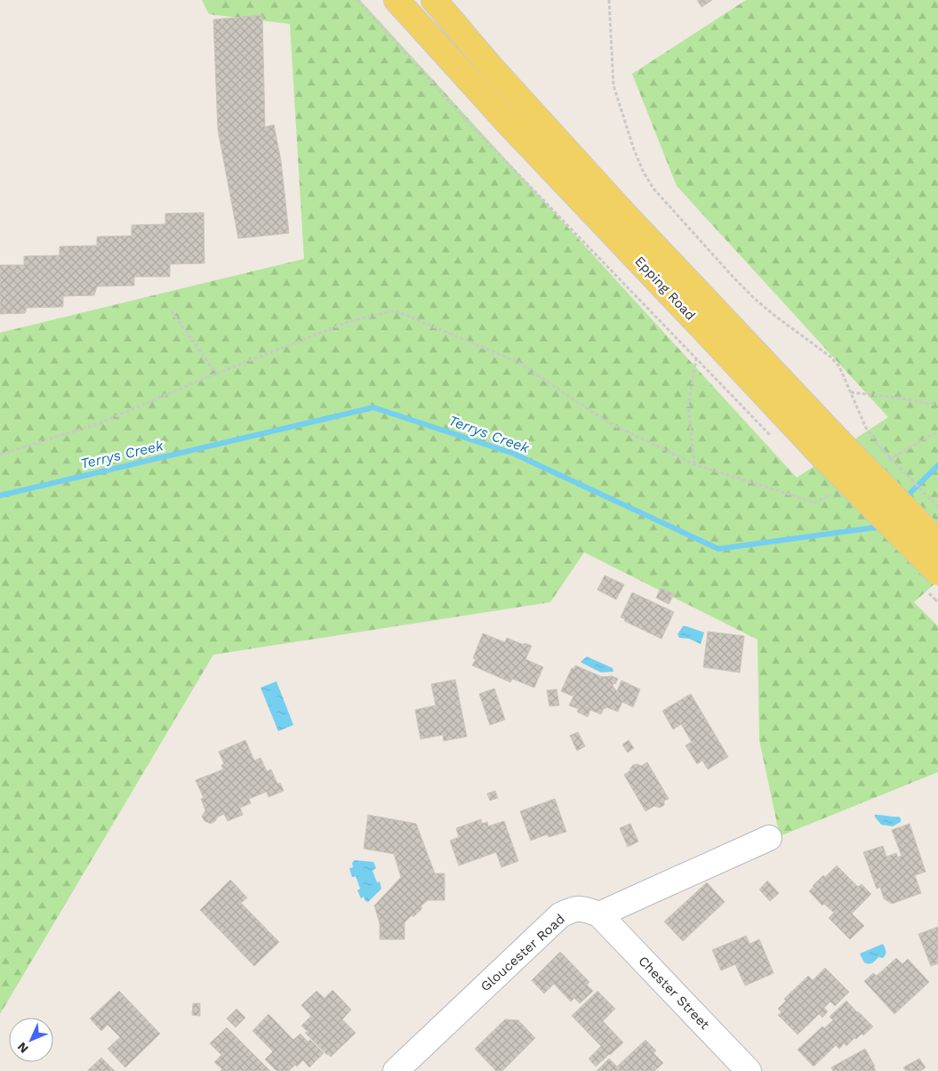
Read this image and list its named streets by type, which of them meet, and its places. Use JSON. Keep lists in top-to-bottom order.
{
  "streets": {
    "main road": ["Epping Road"],
    "street": ["Gloucester Road", "Chester Street"]
  },
  "crossings": [
    ["Gloucester Road", "Chester Street"]
  ],
  "water": ["Terrys Creek"],
  "north": "bottom left"
}
